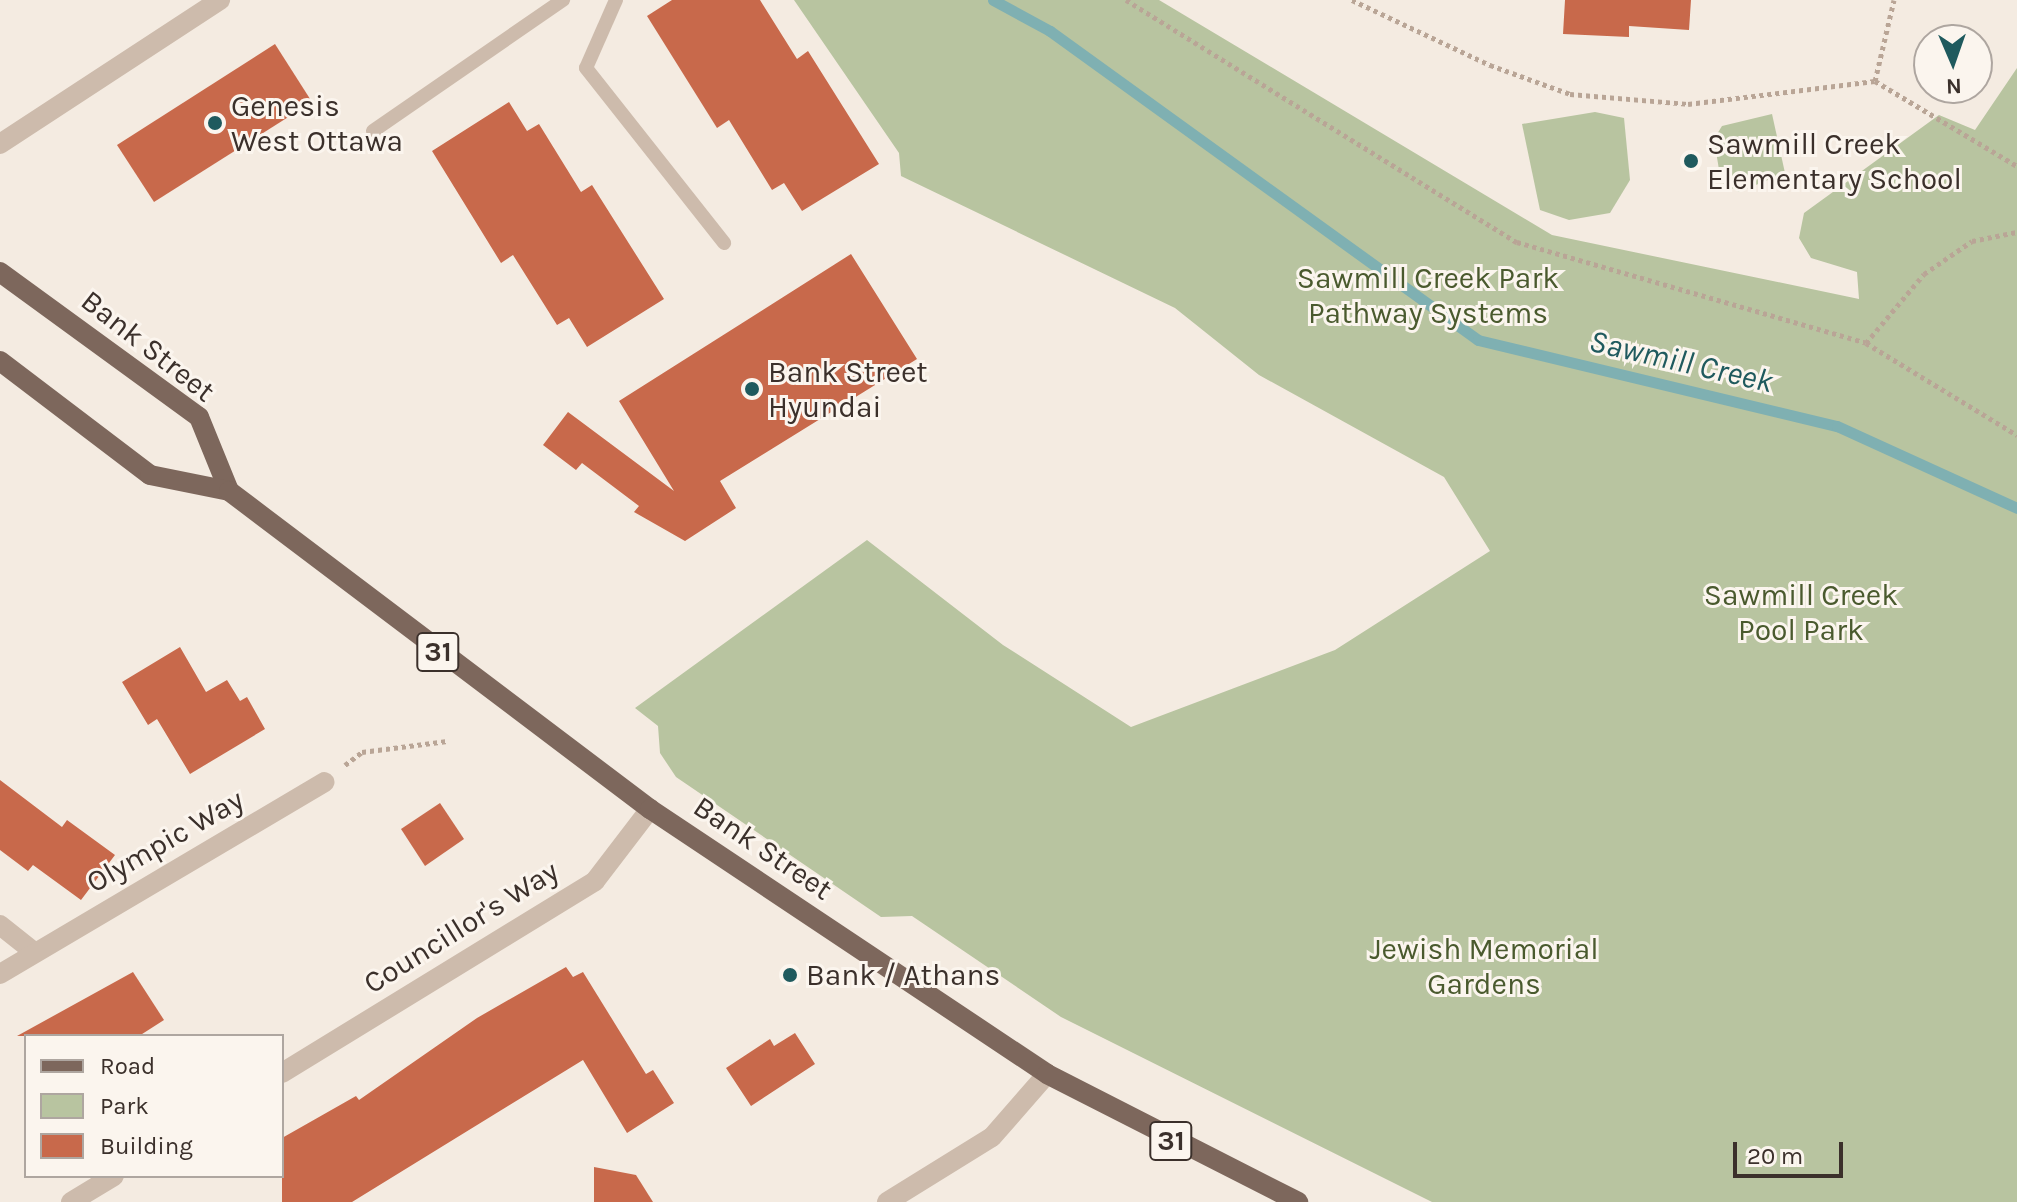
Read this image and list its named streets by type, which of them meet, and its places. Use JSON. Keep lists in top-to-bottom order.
{
  "streets": {
    "main road": ["Bank Street", "31"],
    "street": ["Olympic Way", "Councillor's Way"]
  },
  "crossings": [
    ["Bank Street", "Councillor's Way"]
  ],
  "water": ["Sawmill Creek"],
  "parks": ["Sawmill Creek Park Pathway Systems", "Sawmill Creek Pool Park", "Jewish Memorial Gardens"],
  "places": [
    "Genesis West Ottawa",
    "Sawmill Creek Elementary School",
    "Bank Street Hyundai",
    "Bank / Athans"
  ],
  "legend": ["Road", "Park", "Building"],
  "scale_bar": "20 m",
  "north": "bottom"
}
